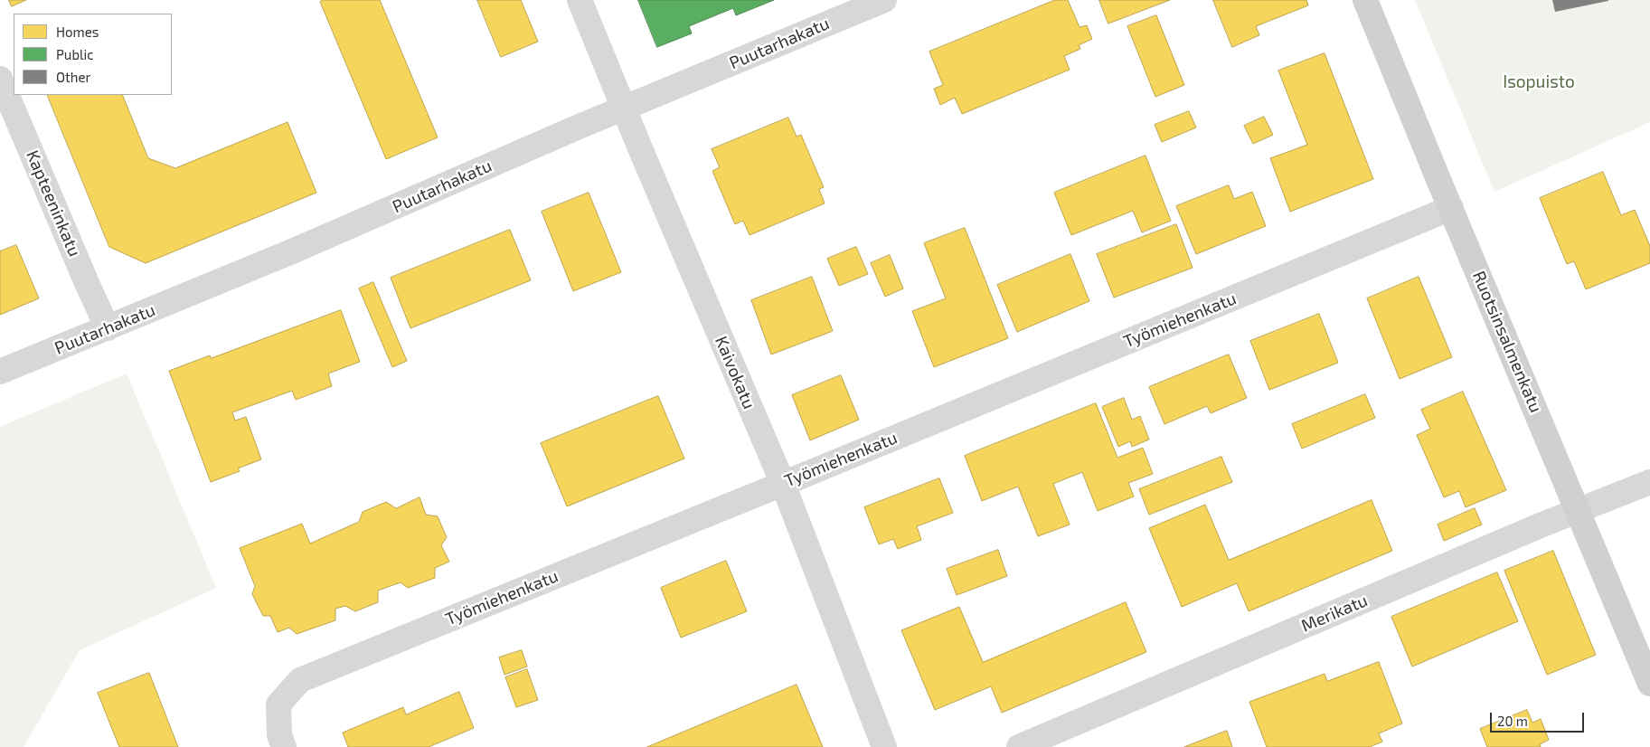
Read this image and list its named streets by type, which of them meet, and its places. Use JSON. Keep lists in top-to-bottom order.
{
  "streets": {
    "street": [
      "Puutarhakatu",
      "Kapteeninkatu",
      "Työmiehenkatu",
      "Ruotsinsalmenkatu",
      "Kaivokatu",
      "Merikatu"
    ]
  },
  "crossings": [
    ["Puutarhakatu", "Kapteeninkatu"],
    ["Puutarhakatu", "Kaivokatu"],
    ["Työmiehenkatu", "Ruotsinsalmenkatu"],
    ["Työmiehenkatu", "Kaivokatu"],
    ["Ruotsinsalmenkatu", "Merikatu"]
  ],
  "parks": ["Isopuisto"],
  "legend": ["Homes", "Public", "Other"],
  "scale_bar": "20 m"
}
